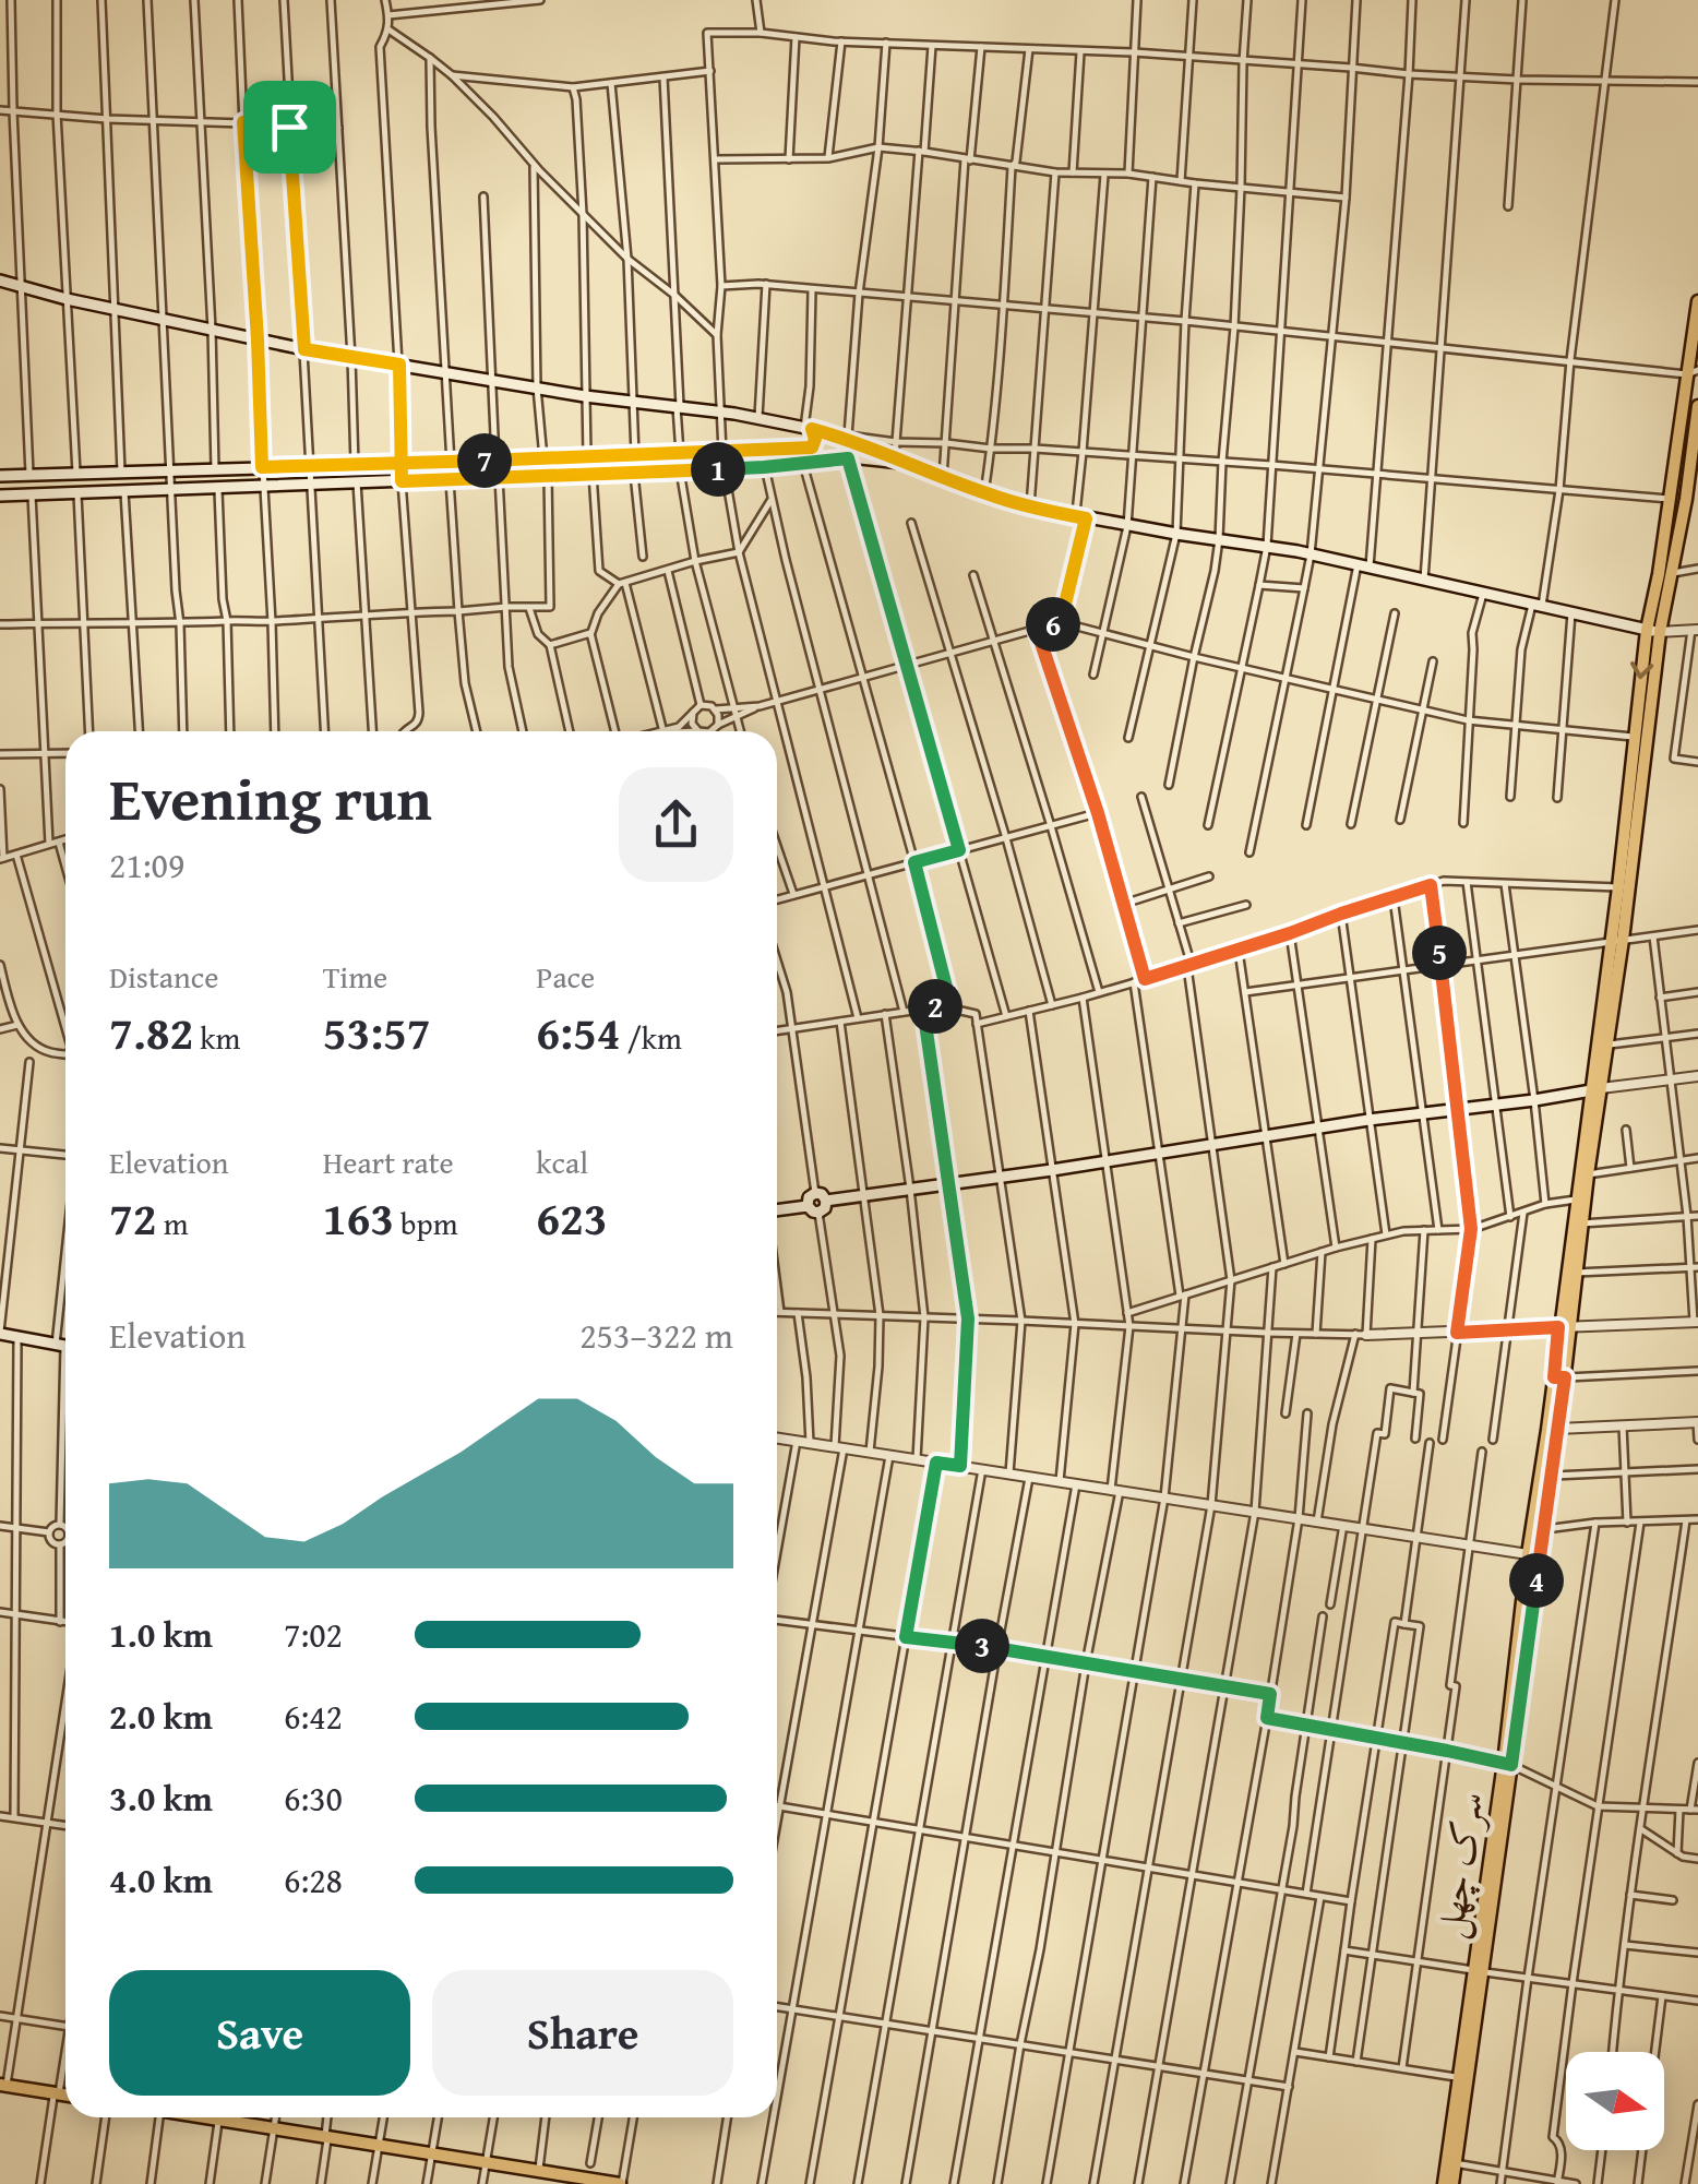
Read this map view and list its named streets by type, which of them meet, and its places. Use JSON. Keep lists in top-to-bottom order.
{
  "streets": {
    "main road": ["سرک چهل"]
  },
  "north": "right",
  "page": {
    "pins": [
      "7",
      "1",
      "6",
      "5",
      "2",
      "4",
      "3"
    ],
    "heading": ["Evening run", "21:09"],
    "stats": [
      ["Distance", "7.82 km"],
      ["Time", "53:57"],
      ["Pace", "6:54 /km"],
      ["Elevation", "72 m"],
      ["Heart rate", "163 bpm"],
      ["kcal", "623"]
    ],
    "chart": ["Elevation", "253–322 m"],
    "list": [
      {
        "name": "1.0 km",
        "note": "7:02"
      },
      {
        "name": "2.0 km",
        "note": "6:42"
      },
      {
        "name": "3.0 km",
        "note": "6:30"
      },
      {
        "name": "4.0 km",
        "note": "6:28"
      }
    ],
    "buttons": ["Save", "Share"]
  }
}
